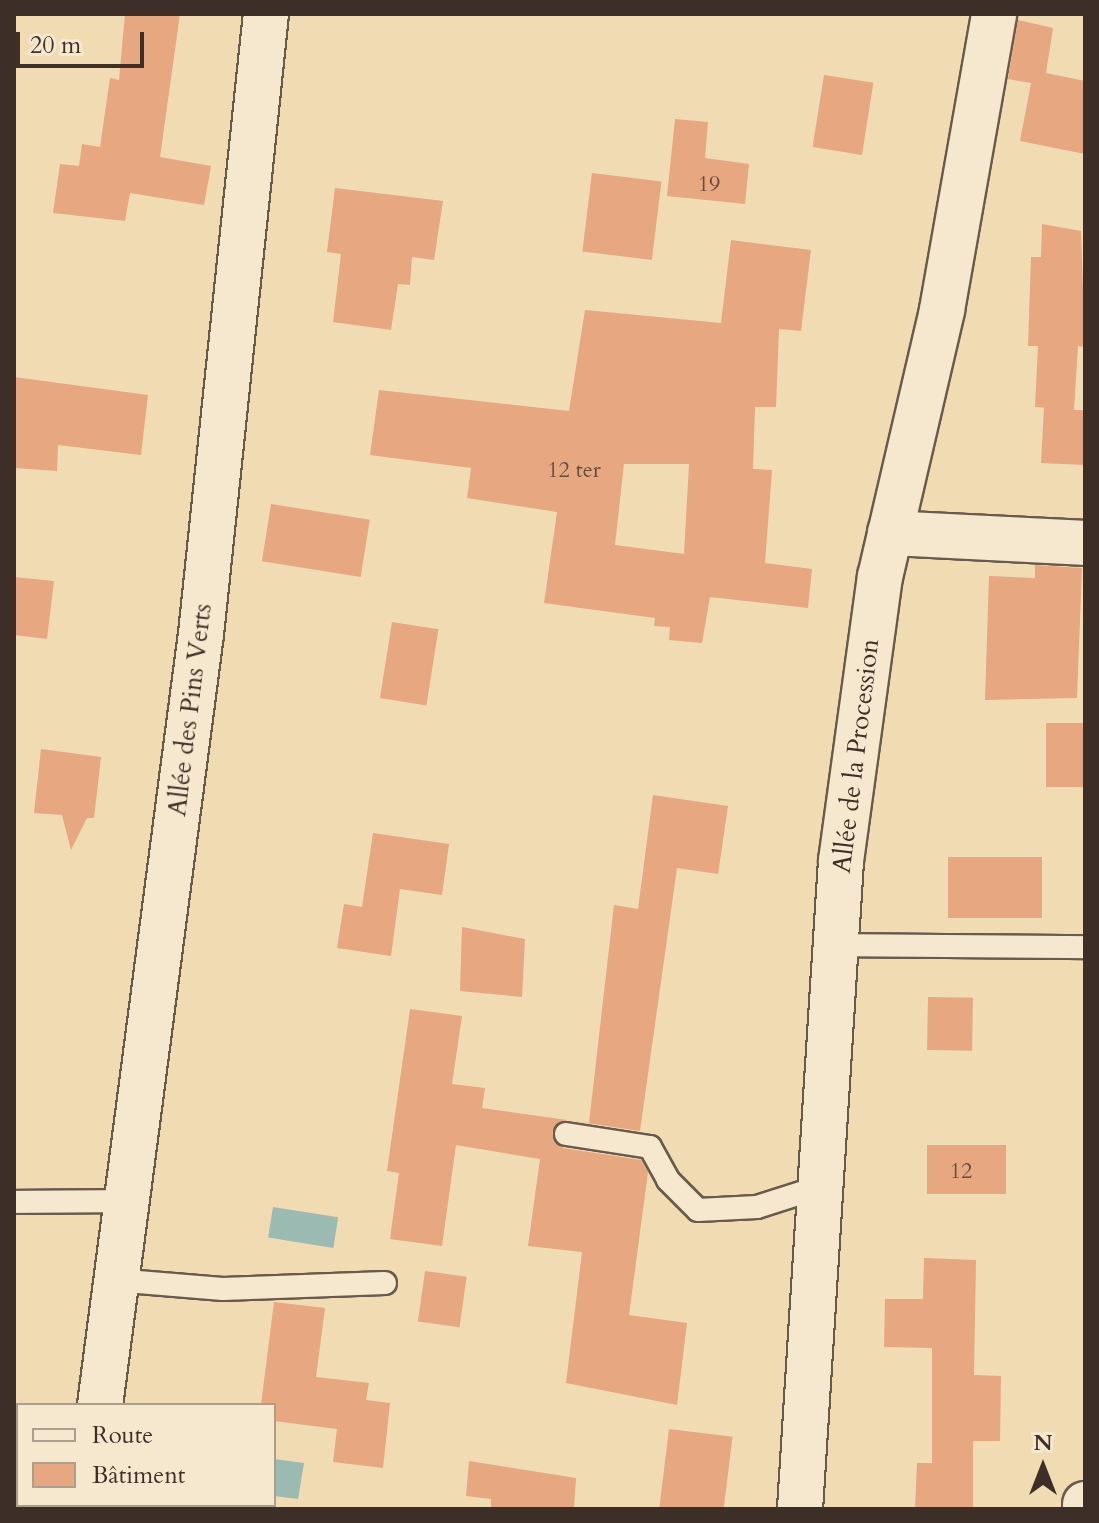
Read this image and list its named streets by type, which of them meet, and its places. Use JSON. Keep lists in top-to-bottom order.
{
  "streets": {
    "street": ["Allée des Pins Verts", "Allée de la Procession"]
  },
  "house_numbers": ["19", "12 ter", "12"],
  "legend": ["Route", "Bâtiment"],
  "scale_bar": "20 m",
  "north": "top"
}
